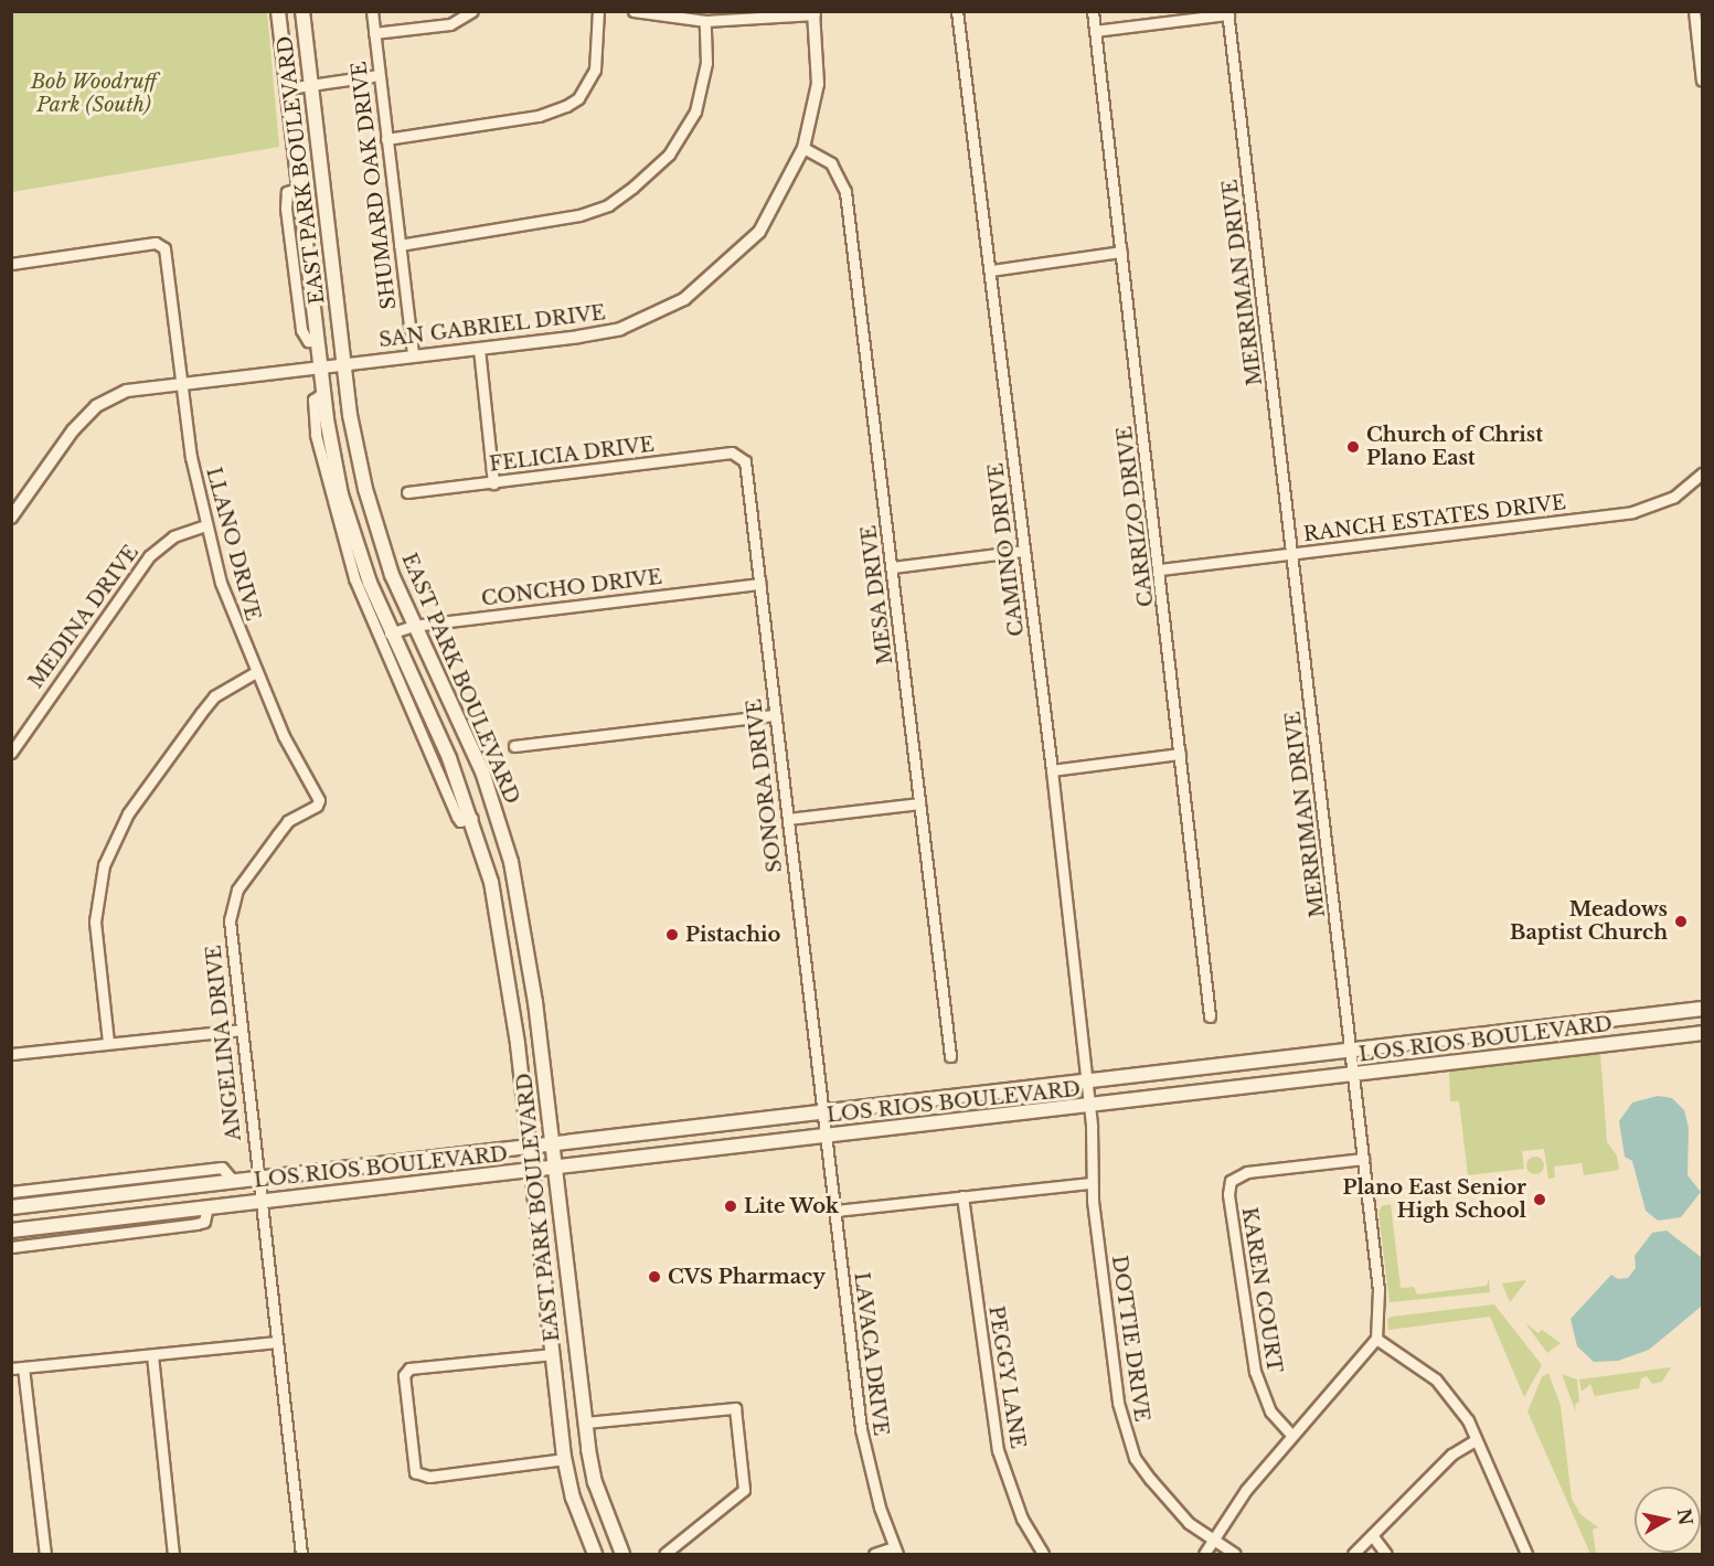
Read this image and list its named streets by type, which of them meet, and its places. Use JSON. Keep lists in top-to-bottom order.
{
  "streets": {
    "main road": ["EAST PARK BOULEVARD", "LOS RIOS BOULEVARD"],
    "street": [
      "SHUMARD OAK DRIVE",
      "MERRIMAN DRIVE",
      "SAN GABRIEL DRIVE",
      "FELICIA DRIVE",
      "CARRIZO DRIVE",
      "RANCH ESTATES DRIVE",
      "LLANO DRIVE",
      "CAMINO DRIVE",
      "CONCHO DRIVE",
      "MESA DRIVE",
      "MEDINA DRIVE",
      "SONORA DRIVE",
      "ANGELINA DRIVE",
      "KAREN COURT",
      "DOTTIE DRIVE",
      "LAVACA DRIVE",
      "PEGGY LANE"
    ]
  },
  "crossings": [
    ["EAST PARK BOULEVARD", "SAN GABRIEL DRIVE"],
    ["EAST PARK BOULEVARD", "CONCHO DRIVE"],
    ["EAST PARK BOULEVARD", "LOS RIOS BOULEVARD"],
    ["SHUMARD OAK DRIVE", "SAN GABRIEL DRIVE"],
    ["MERRIMAN DRIVE", "RANCH ESTATES DRIVE"],
    ["MERRIMAN DRIVE", "LOS RIOS BOULEVARD"],
    ["MERRIMAN DRIVE", "KAREN COURT"],
    ["SAN GABRIEL DRIVE", "LLANO DRIVE"],
    ["SAN GABRIEL DRIVE", "MESA DRIVE"],
    ["FELICIA DRIVE", "SONORA DRIVE"],
    ["CARRIZO DRIVE", "RANCH ESTATES DRIVE"],
    ["LLANO DRIVE", "MEDINA DRIVE"],
    ["LLANO DRIVE", "ANGELINA DRIVE"],
    ["CAMINO DRIVE", "LOS RIOS BOULEVARD"],
    ["CAMINO DRIVE", "DOTTIE DRIVE"],
    ["CONCHO DRIVE", "SONORA DRIVE"],
    ["SONORA DRIVE", "LOS RIOS BOULEVARD"],
    ["SONORA DRIVE", "LAVACA DRIVE"],
    ["LOS RIOS BOULEVARD", "ANGELINA DRIVE"],
    ["LOS RIOS BOULEVARD", "DOTTIE DRIVE"],
    ["LOS RIOS BOULEVARD", "LAVACA DRIVE"]
  ],
  "parks": ["Bob Woodruff Park (South)"],
  "places": [
    "Church of Christ Plano East",
    "Meadows Baptist Church",
    "Pistachio",
    "Plano East Senior High School",
    "Lite Wok",
    "CVS Pharmacy"
  ],
  "north": "right"
}
